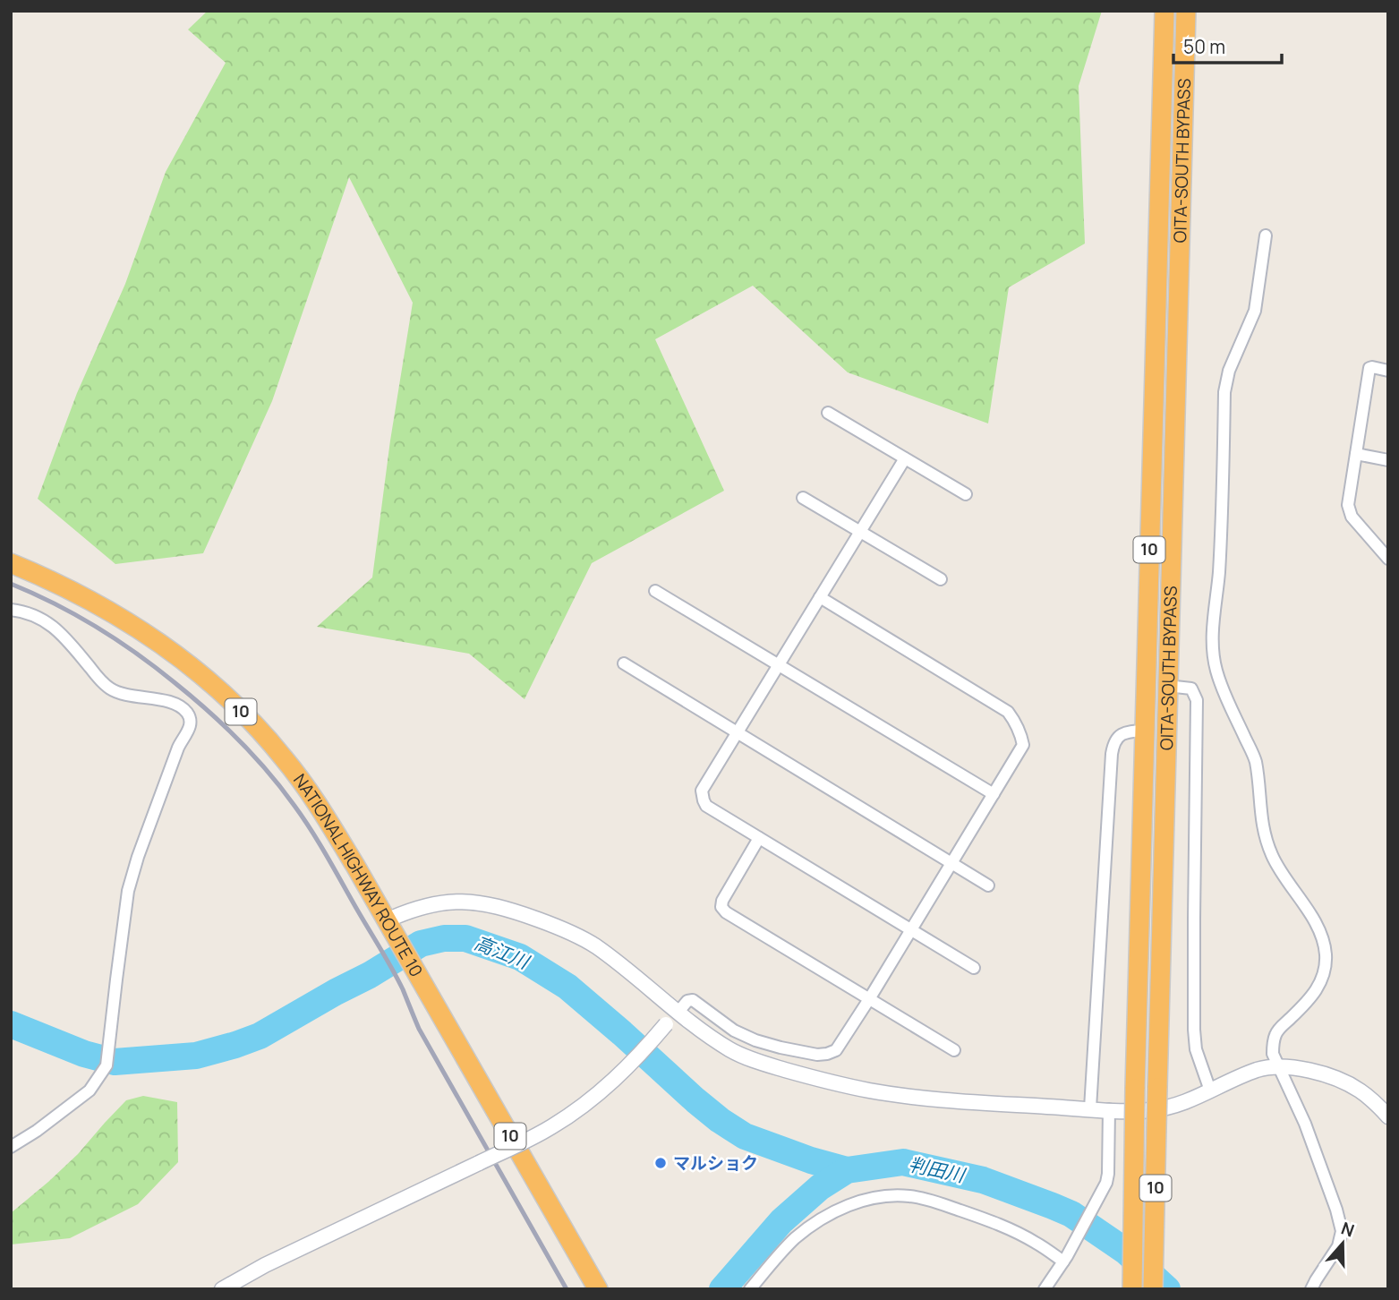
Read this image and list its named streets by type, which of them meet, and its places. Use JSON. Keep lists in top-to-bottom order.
{
  "streets": {
    "highway": ["OITA-SOUTH BYPASS", "10", "NATIONAL HIGHWAY ROUTE 10"]
  },
  "water": ["高江川", "判田川"],
  "places": ["マルショク"],
  "scale_bar": "50 m",
  "north": "top"
}
